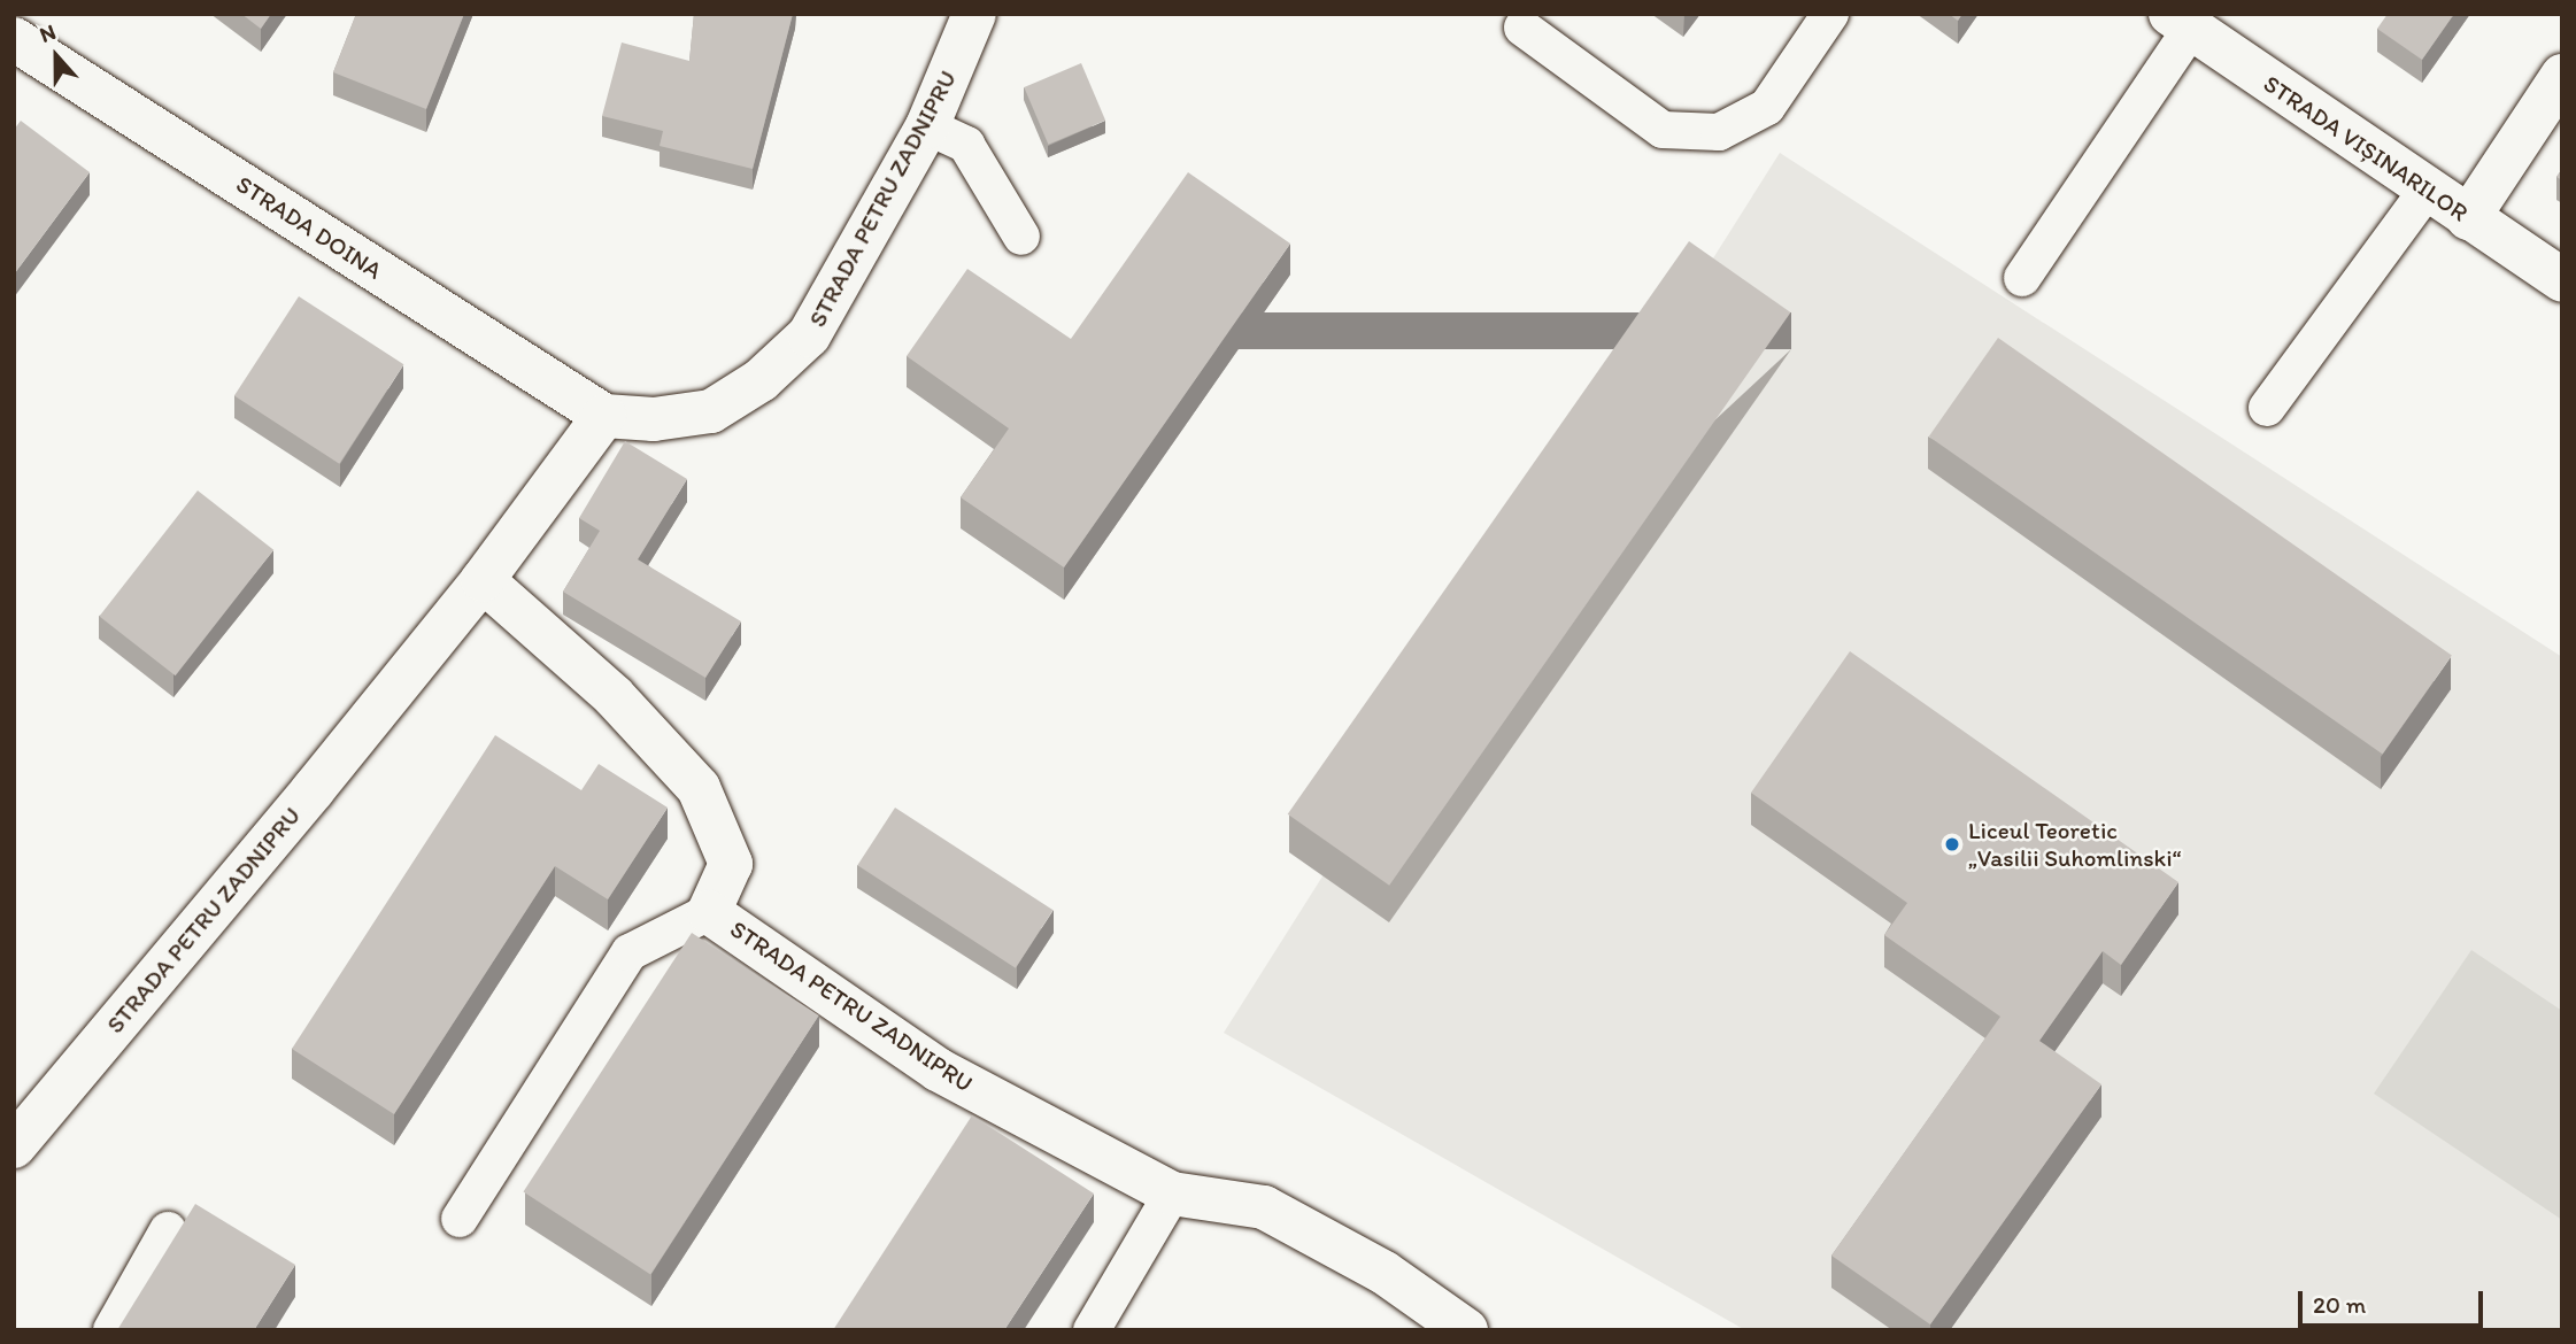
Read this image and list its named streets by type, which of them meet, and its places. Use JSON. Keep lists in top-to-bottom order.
{
  "streets": {
    "street": ["STRADA VIȘINARILOR", "STRADA PETRU ZADNIPRU", "STRADA DOINA"]
  },
  "crossings": [
    ["STRADA PETRU ZADNIPRU", "STRADA DOINA"]
  ],
  "places": ["Liceul Teoretic „Vasilii Suhomlinski“"],
  "scale_bar": "20 m",
  "north": "top"
}
